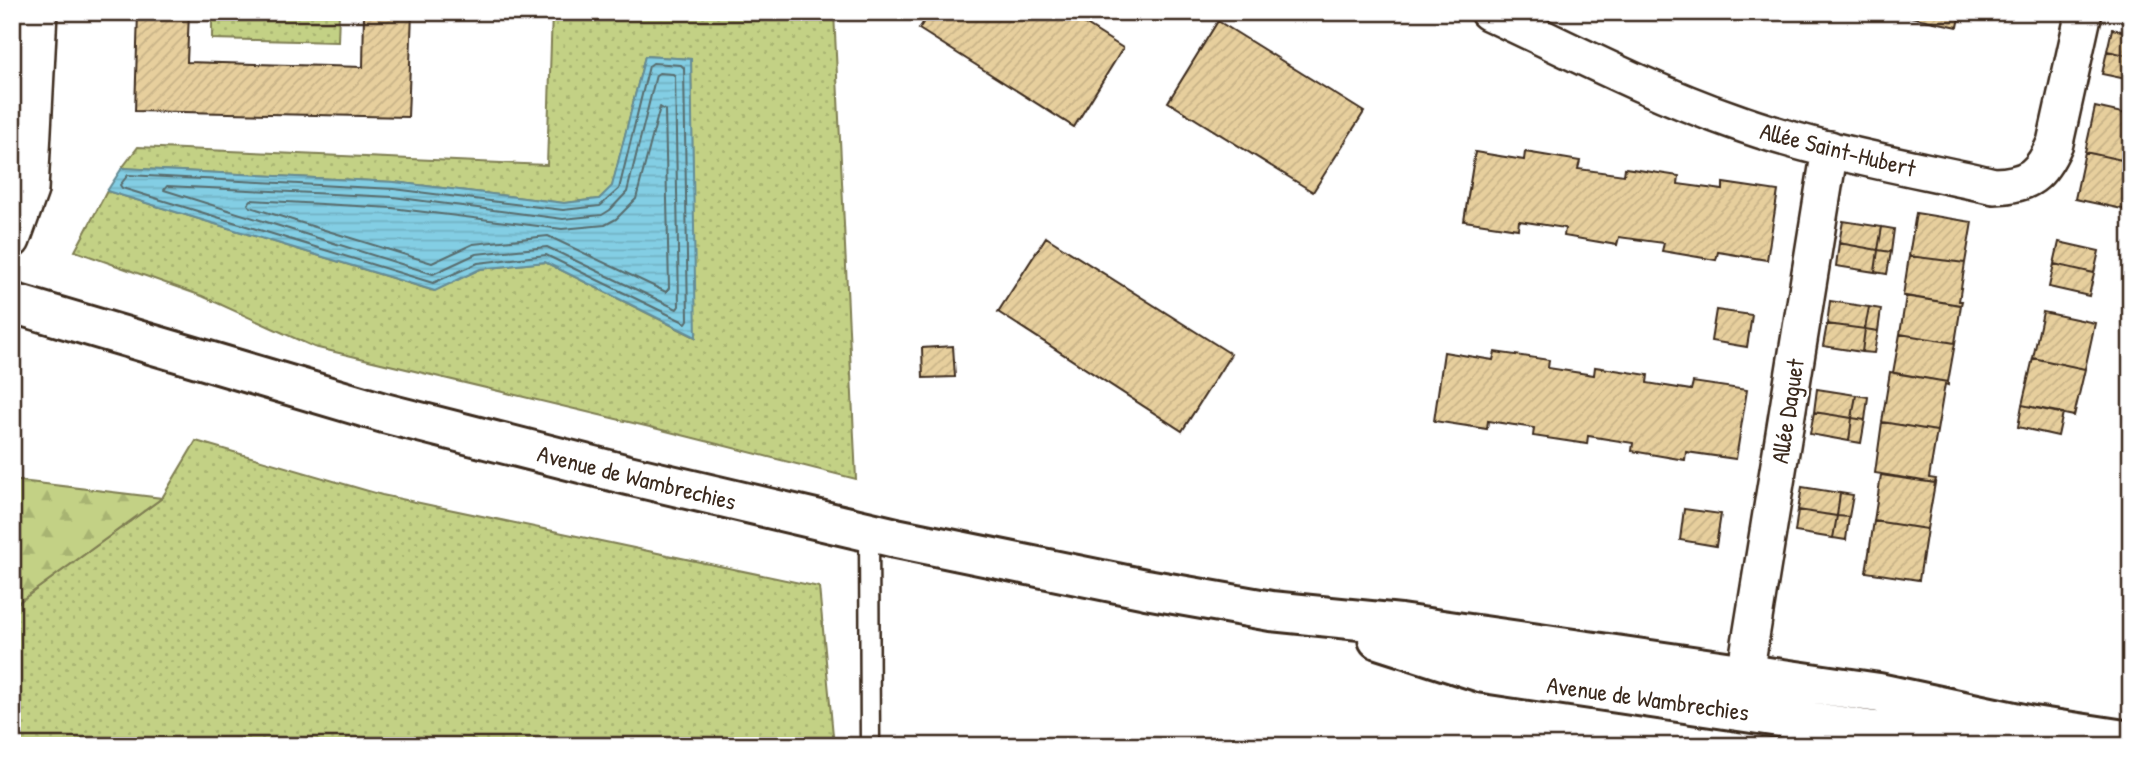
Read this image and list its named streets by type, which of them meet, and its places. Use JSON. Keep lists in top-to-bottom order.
{
  "streets": {
    "main road": ["Avenue de Wambrechies"],
    "street": ["Allée Saint-Hubert", "Allée Daguet"]
  },
  "crossings": [
    ["Allée Saint-Hubert", "Allée Daguet"],
    ["Allée Daguet", "Avenue de Wambrechies"]
  ]
}
